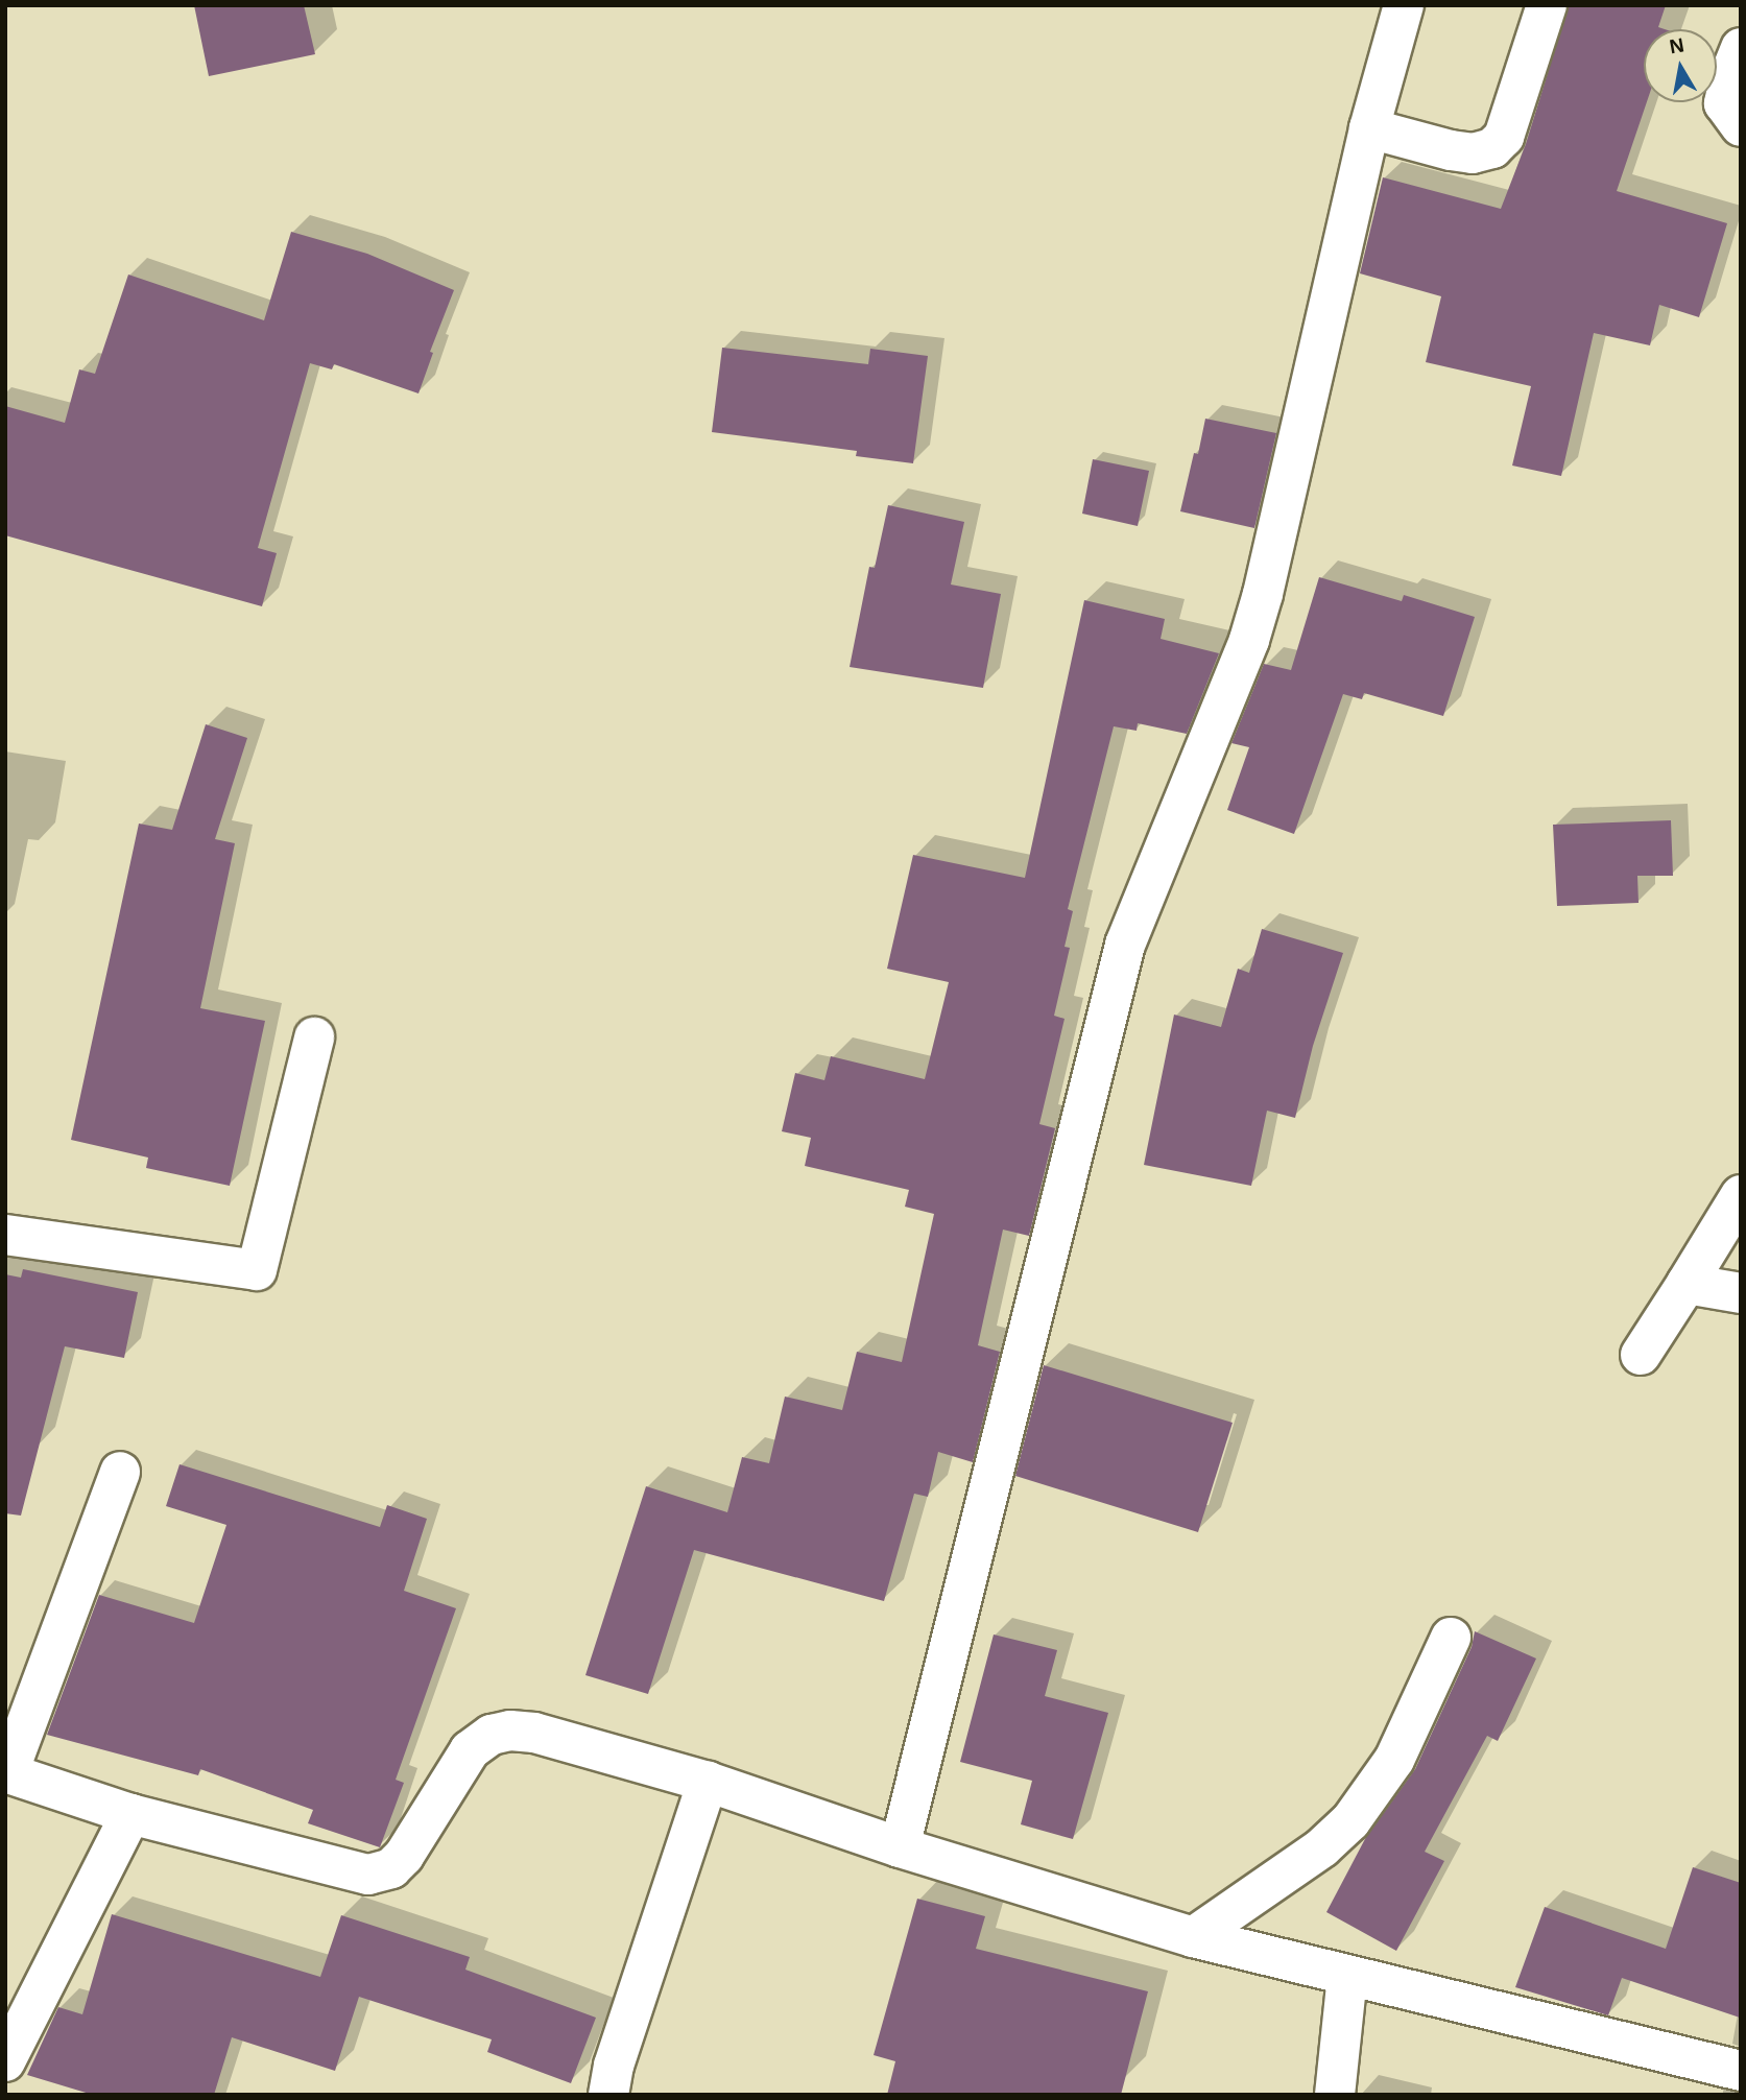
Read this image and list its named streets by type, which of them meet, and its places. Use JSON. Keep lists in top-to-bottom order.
{
  "north": "top"
}
